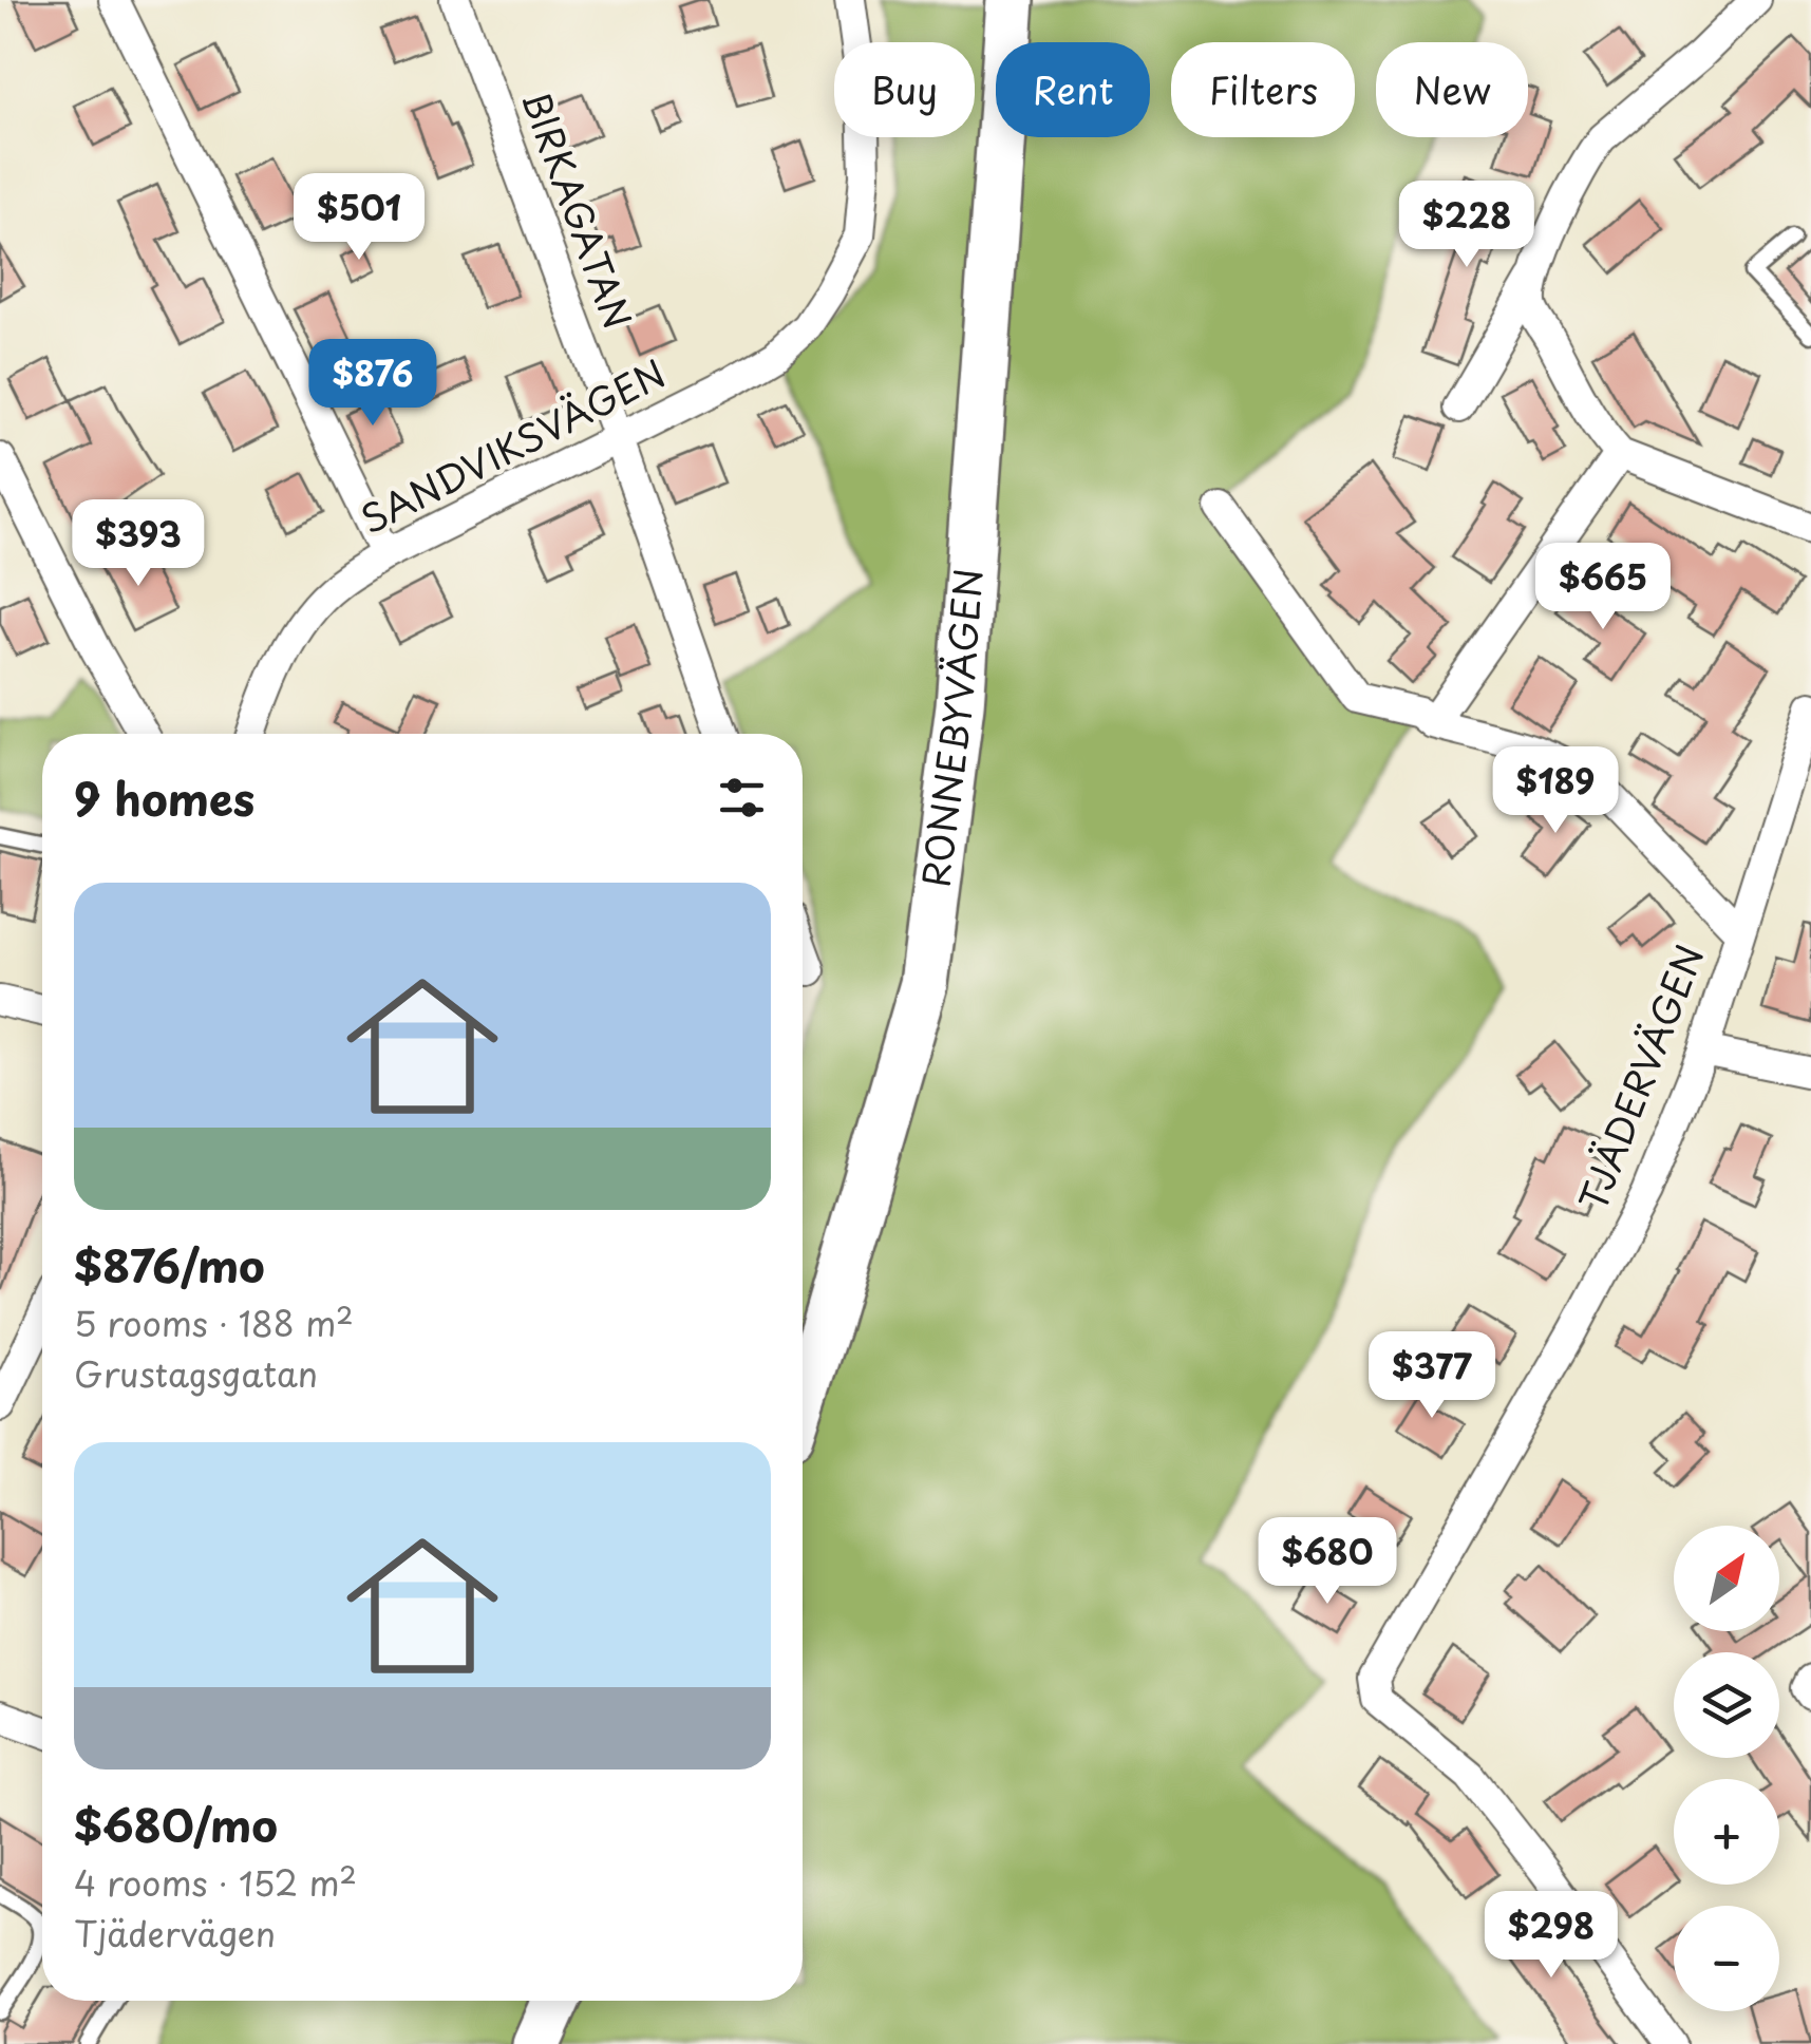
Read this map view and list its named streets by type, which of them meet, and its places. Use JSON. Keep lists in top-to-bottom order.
{
  "streets": {
    "main road": ["RONNEBYVÄGEN"],
    "street": ["BIRKAGATAN", "SANDVIKSVÄGEN", "TJÄDERVÄGEN"]
  },
  "crossings": [
    ["BIRKAGATAN", "SANDVIKSVÄGEN"]
  ],
  "north": "top right",
  "page": {
    "chip": [
      "Buy",
      "Rent",
      "Filters",
      "New"
    ],
    "price": [
      "$501",
      "$228",
      "$876",
      "$393",
      "$665",
      "$189",
      "$377",
      "$680",
      "$298"
    ],
    "heading": "9 homes",
    "list": [
      {
        "name": "$876/mo",
        "note": "5 rooms · 188 m² · Grustagsgatan"
      },
      {
        "name": "$680/mo",
        "note": "4 rooms · 152 m² · Tjädervägen"
      }
    ],
    "map_buttons": ["+", "−"]
  }
}
